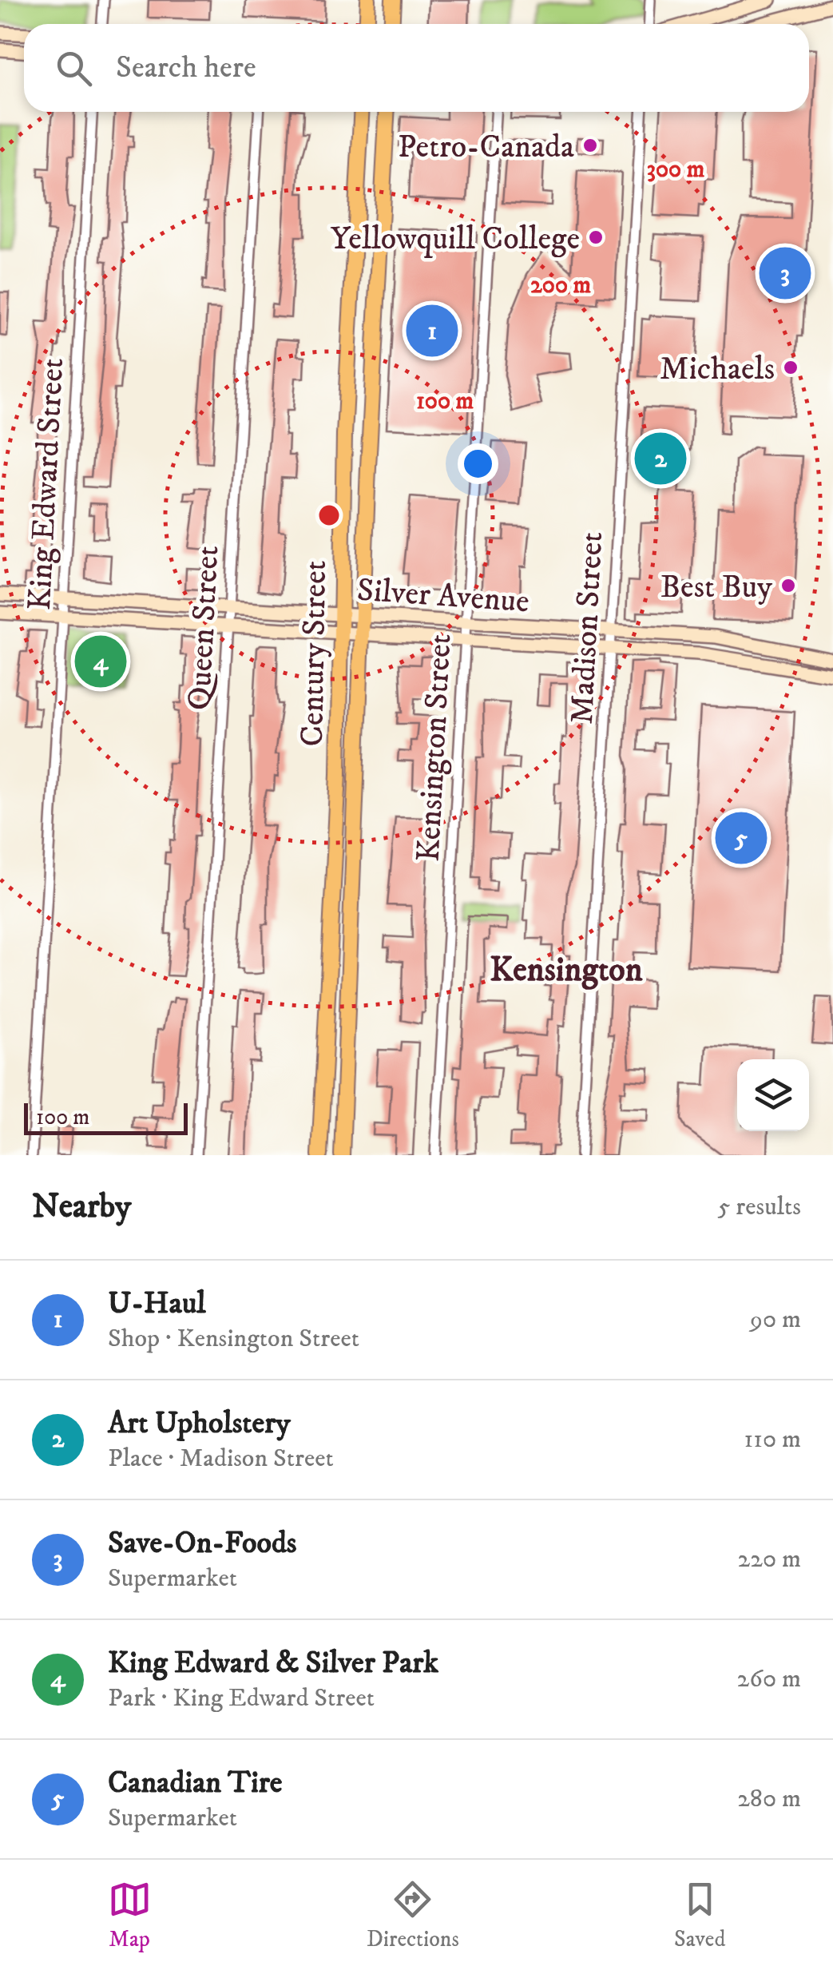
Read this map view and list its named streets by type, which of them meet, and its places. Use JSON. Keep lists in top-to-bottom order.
{
  "streets": {
    "main road": ["Century Street"],
    "street": [
      "King Edward Street",
      "Silver Avenue",
      "Queen Street",
      "Madison Street",
      "Kensington Street"
    ]
  },
  "crossings": [
    ["King Edward Street", "Silver Avenue"],
    ["Silver Avenue", "Queen Street"],
    ["Silver Avenue", "Madison Street"],
    ["Silver Avenue", "Century Street"],
    ["Silver Avenue", "Kensington Street"]
  ],
  "districts": ["Kensington"],
  "places": [
    "Petro-Canada",
    "Yellowquill College",
    "Michaels",
    "Best Buy"
  ],
  "scale_bar": "100 m",
  "page": {
    "search": "Search here",
    "pins": [
      "3",
      "1",
      "2",
      "4",
      "5"
    ],
    "scale": "100 m",
    "heading": ["Nearby", "5 results"],
    "list": [
      {
        "mark": "1",
        "name": "U-Haul",
        "note": "Shop · Kensington Street",
        "value": "90 m"
      },
      {
        "mark": "2",
        "name": "Art Upholstery",
        "note": "Place · Madison Street",
        "value": "110 m"
      },
      {
        "mark": "3",
        "name": "Save-On-Foods",
        "note": "Supermarket",
        "value": "220 m"
      },
      {
        "mark": "4",
        "name": "King Edward & Silver Park",
        "note": "Park · King Edward Street",
        "value": "260 m"
      },
      {
        "mark": "5",
        "name": "Canadian Tire",
        "note": "Supermarket",
        "value": "280 m"
      }
    ],
    "nav": ["Map", "Directions", "Saved"]
  },
  "rings": ["300 m", "200 m", "100 m"]
}
